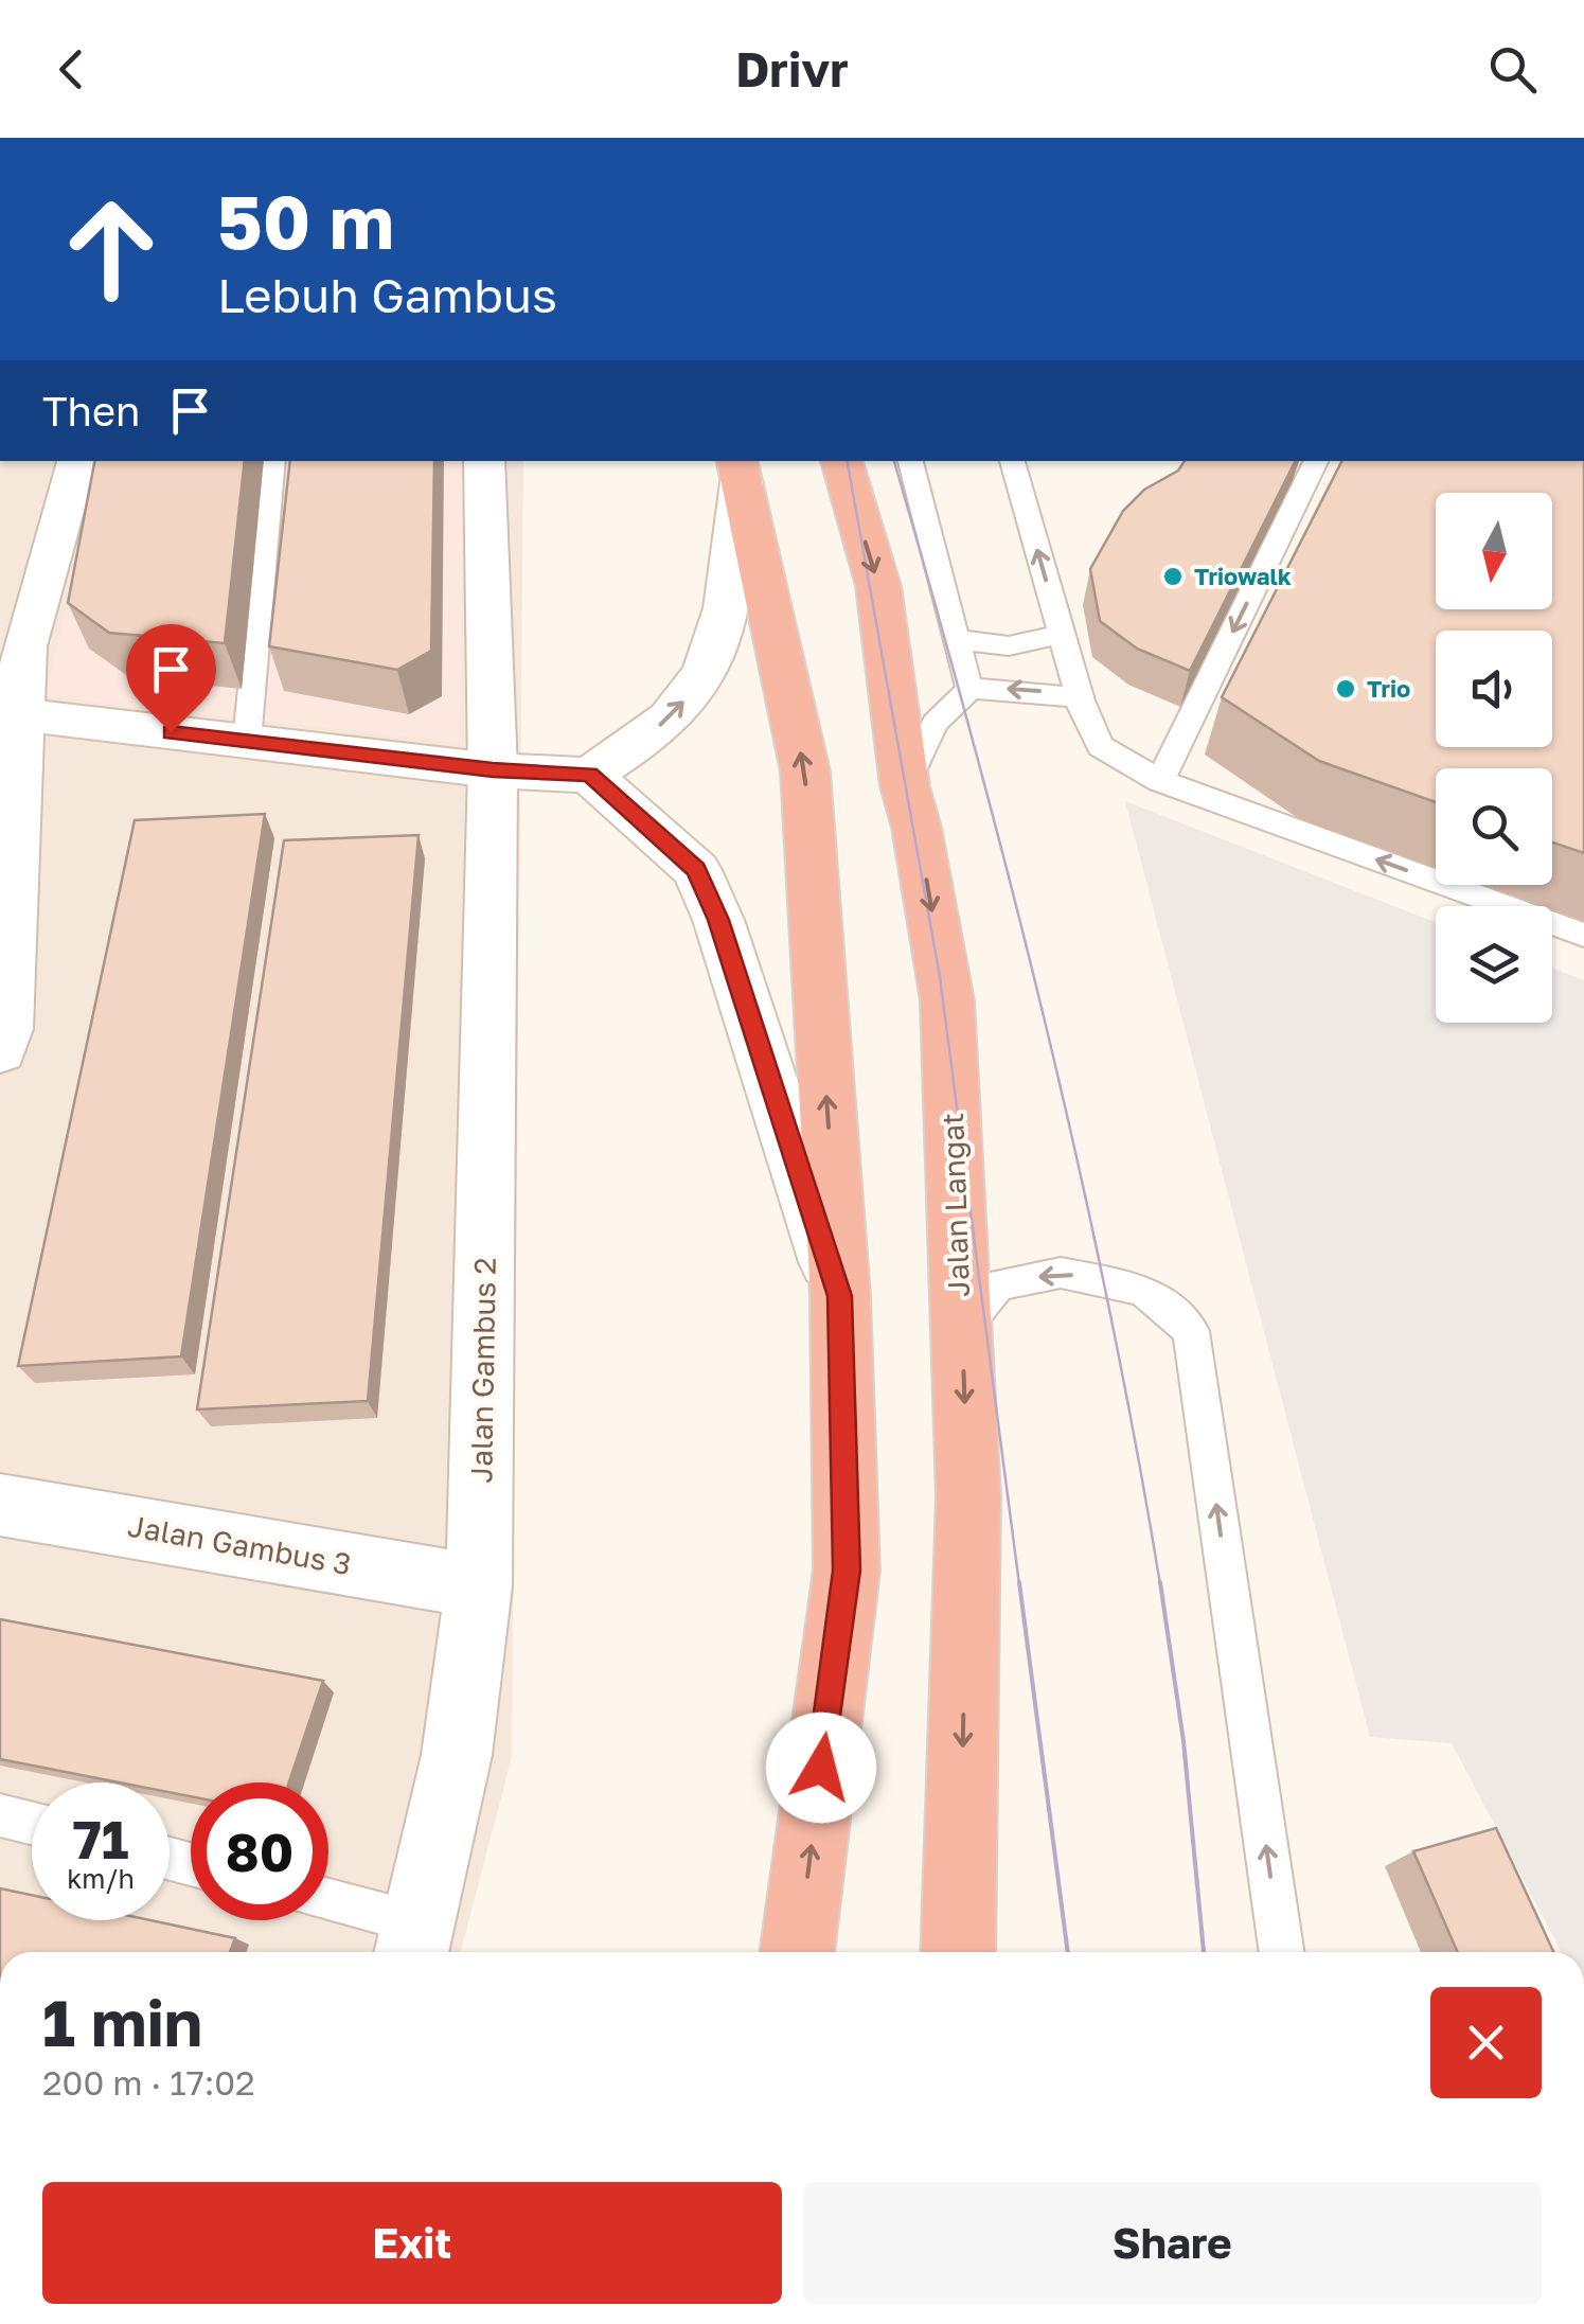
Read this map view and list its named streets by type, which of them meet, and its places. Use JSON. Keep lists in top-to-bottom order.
{
  "streets": {
    "highway": ["Jalan Langat"],
    "street": ["Jalan Gambus 2", "Jalan Gambus 3"]
  },
  "crossings": [
    ["Jalan Gambus 2", "Jalan Gambus 3"]
  ],
  "places": ["Triowalk", "Trio"],
  "north": "bottom",
  "page": {
    "header": "Drivr",
    "turn": ["50 m", "Lebuh Gambus"],
    "then": "Then",
    "speed": "71 km/h",
    "limit": "80",
    "heading": ["1 min", "200 m · 17:02"],
    "buttons": ["Exit", "Share"]
  }
}
